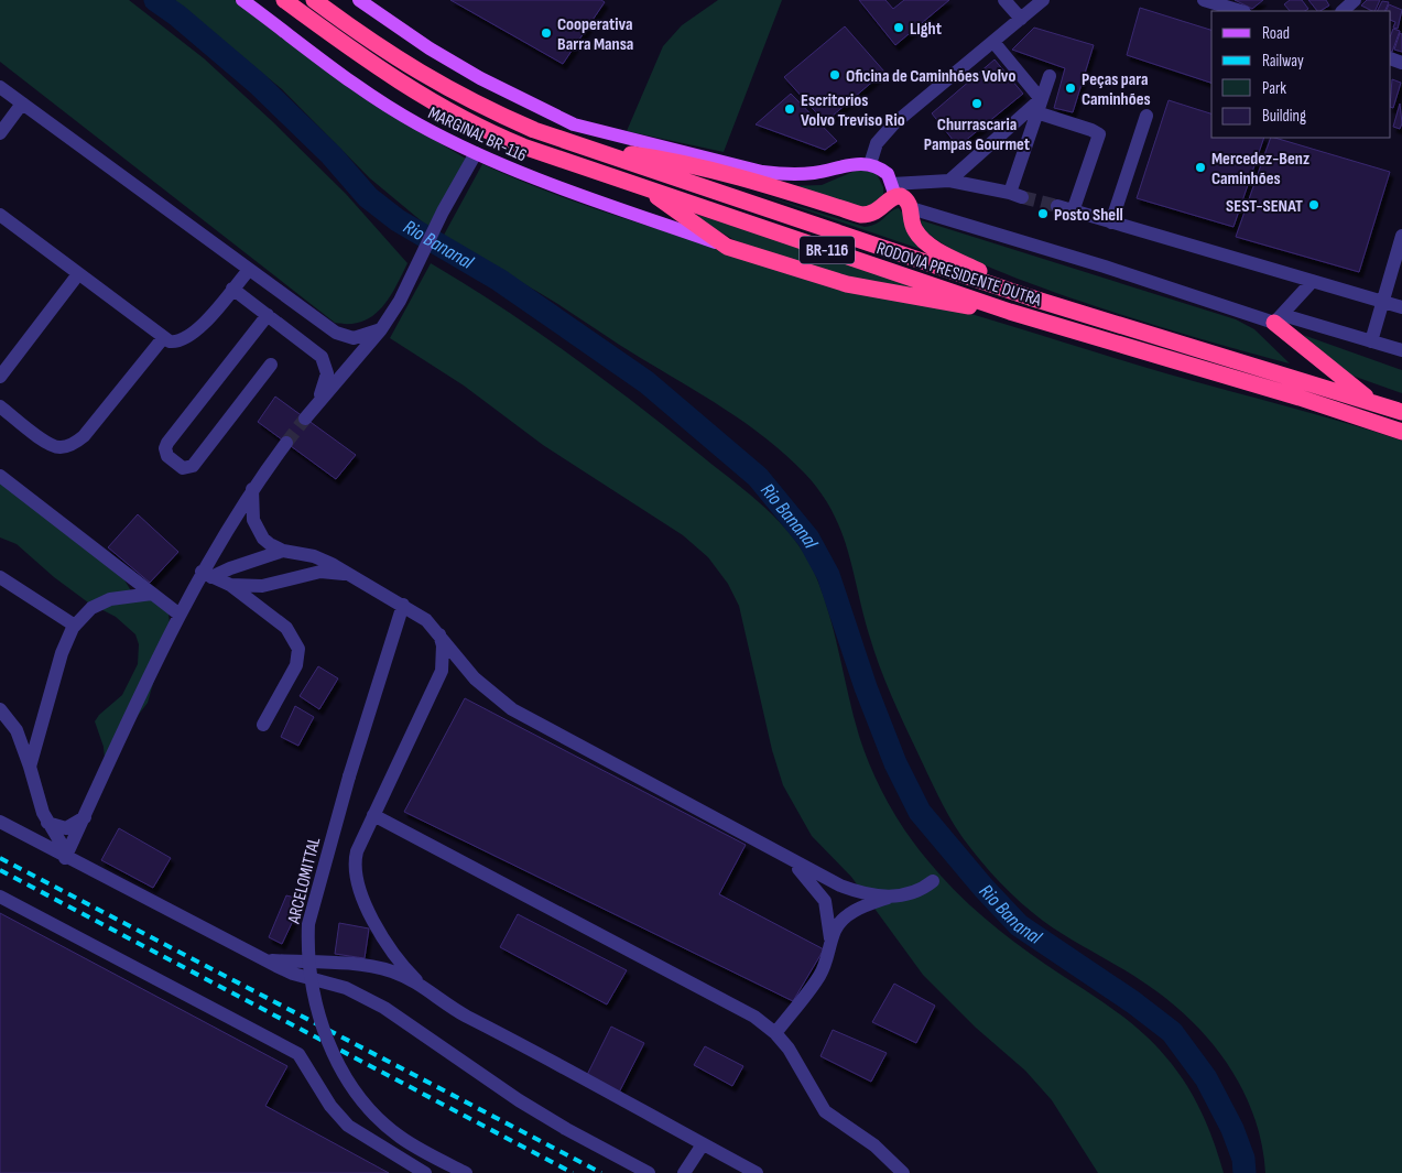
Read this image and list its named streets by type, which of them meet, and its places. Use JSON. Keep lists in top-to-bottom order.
{
  "streets": {
    "highway": ["BR-116", "RODOVIA PRESIDENTE DUTRA"],
    "main road": ["MARGINAL BR-116"],
    "street": ["ARCELOMITTAL"]
  },
  "water": ["Rio Bananal"],
  "places": [
    "LIght",
    "Cooperativa Barra Mansa",
    "Oficina de Caminhões Volvo",
    "Peças para Caminhões",
    "Churrascaria Pampas Gourmet",
    "Escritorios Volvo Treviso Rio",
    "Mercedez-Benz Caminhões",
    "SEST-SENAT",
    "Posto Shell"
  ],
  "legend": [
    "Road",
    "Railway",
    "Park",
    "Building"
  ]
}
